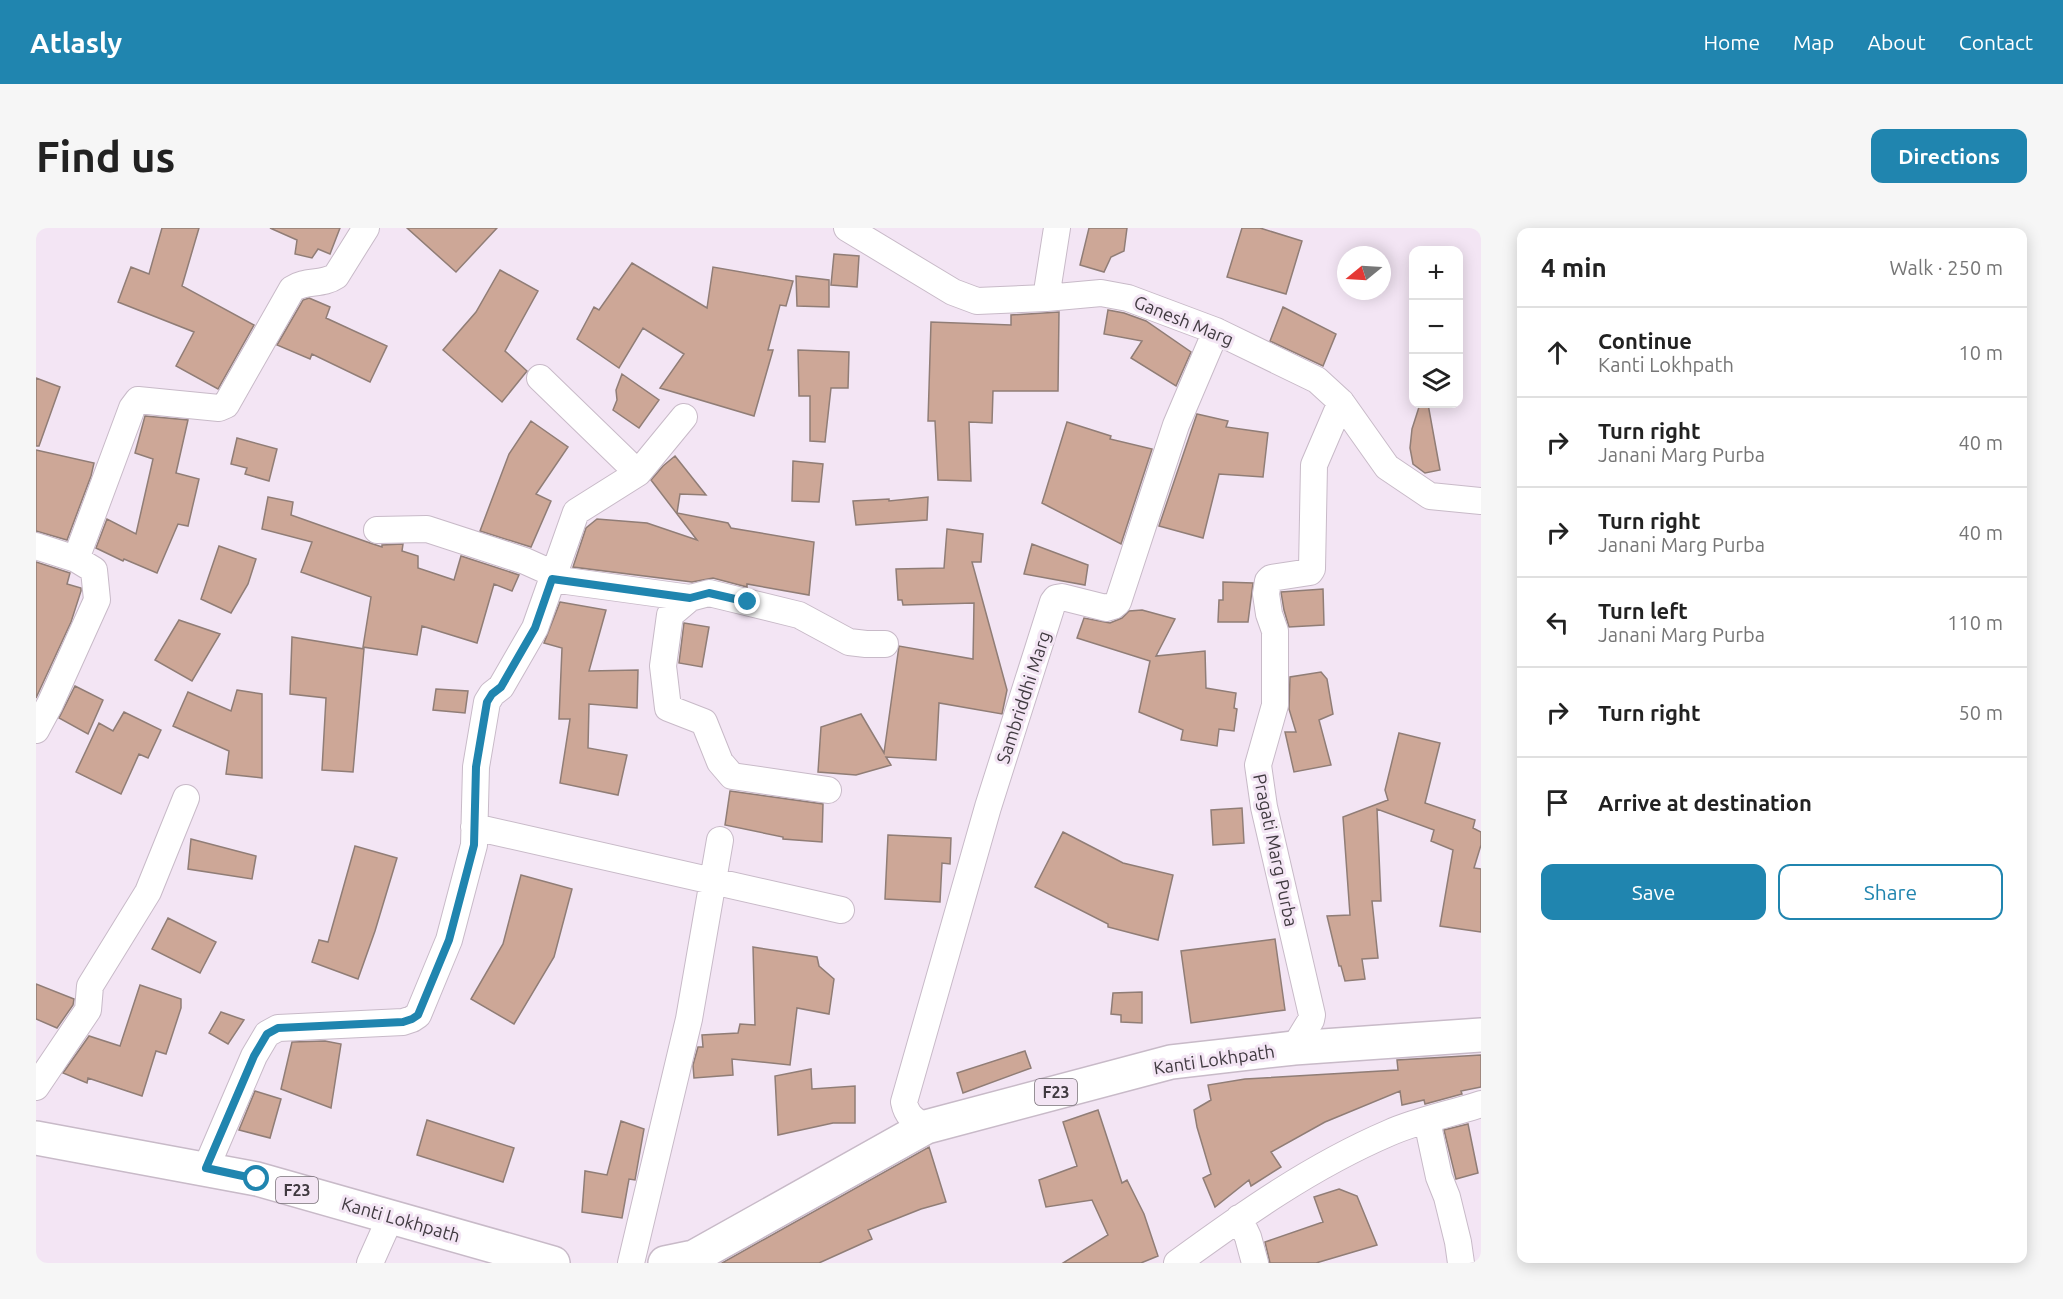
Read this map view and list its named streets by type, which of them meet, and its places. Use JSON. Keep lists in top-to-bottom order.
{
  "streets": {
    "main road": ["Kanti Lokhpath", "F23"],
    "street": ["Ganesh Marg", "Sambriddhi Marg", "Pragati Marg Purba"]
  },
  "crossings": [
    ["Ganesh Marg", "Sambriddhi Marg"],
    ["Ganesh Marg", "Pragati Marg Purba"],
    ["Sambriddhi Marg", "Kanti Lokhpath"],
    ["Pragati Marg Purba", "Kanti Lokhpath"]
  ],
  "north": "left",
  "page": {
    "header": "Atlasly",
    "nav": [
      "Home",
      "Map",
      "About",
      "Contact"
    ],
    "buttons": [
      "Directions",
      ["Save", "Share"]
    ],
    "title": "Find us",
    "heading": ["4 min", "Walk · 250 m"],
    "map_buttons": ["+", "−"],
    "list": [
      ["Continue", "Kanti Lokhpath", "10 m"],
      ["Turn right", "Janani Marg Purba", "40 m"],
      ["Turn right", "Janani Marg Purba", "40 m"],
      ["Turn left", "Janani Marg Purba", "110 m"],
      ["Turn right", "50 m"],
      "Arrive at destination"
    ]
  }
}
